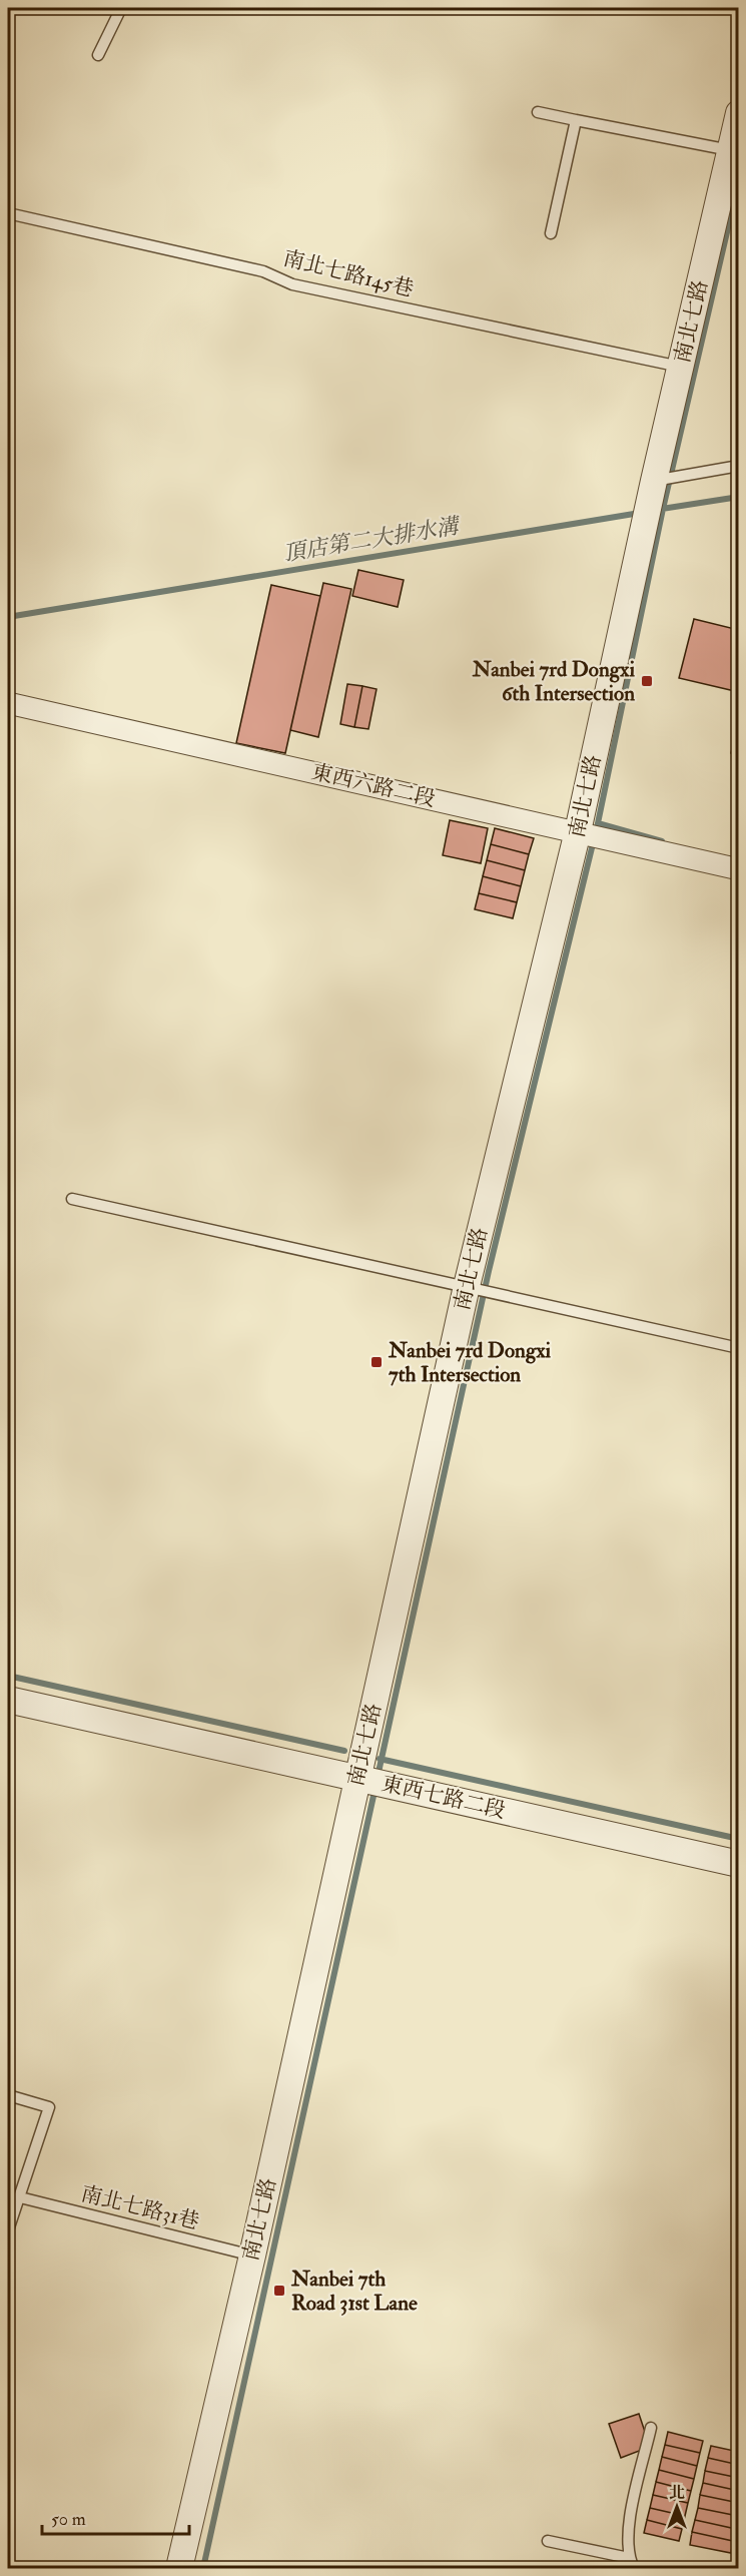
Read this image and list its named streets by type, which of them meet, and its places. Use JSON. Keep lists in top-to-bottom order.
{
  "streets": {
    "street": ["南北七路", "東西六路二段", "東西七路二段"],
    "lane": ["南北七路145巷", "南北七路31巷"]
  },
  "crossings": [
    ["南北七路145巷", "南北七路"],
    ["南北七路", "東西六路二段"],
    ["南北七路", "東西七路二段"],
    ["南北七路", "南北七路31巷"]
  ],
  "water": ["頂店第二大排水溝"],
  "places": {
    "transit": ["Nanbei 7rd Dongxi 6th Intersection", "Nanbei 7rd Dongxi 7th Intersection", "Nanbei 7th Road 31st Lane"]
  },
  "scale_bar": "50 m",
  "north": "top"
}
